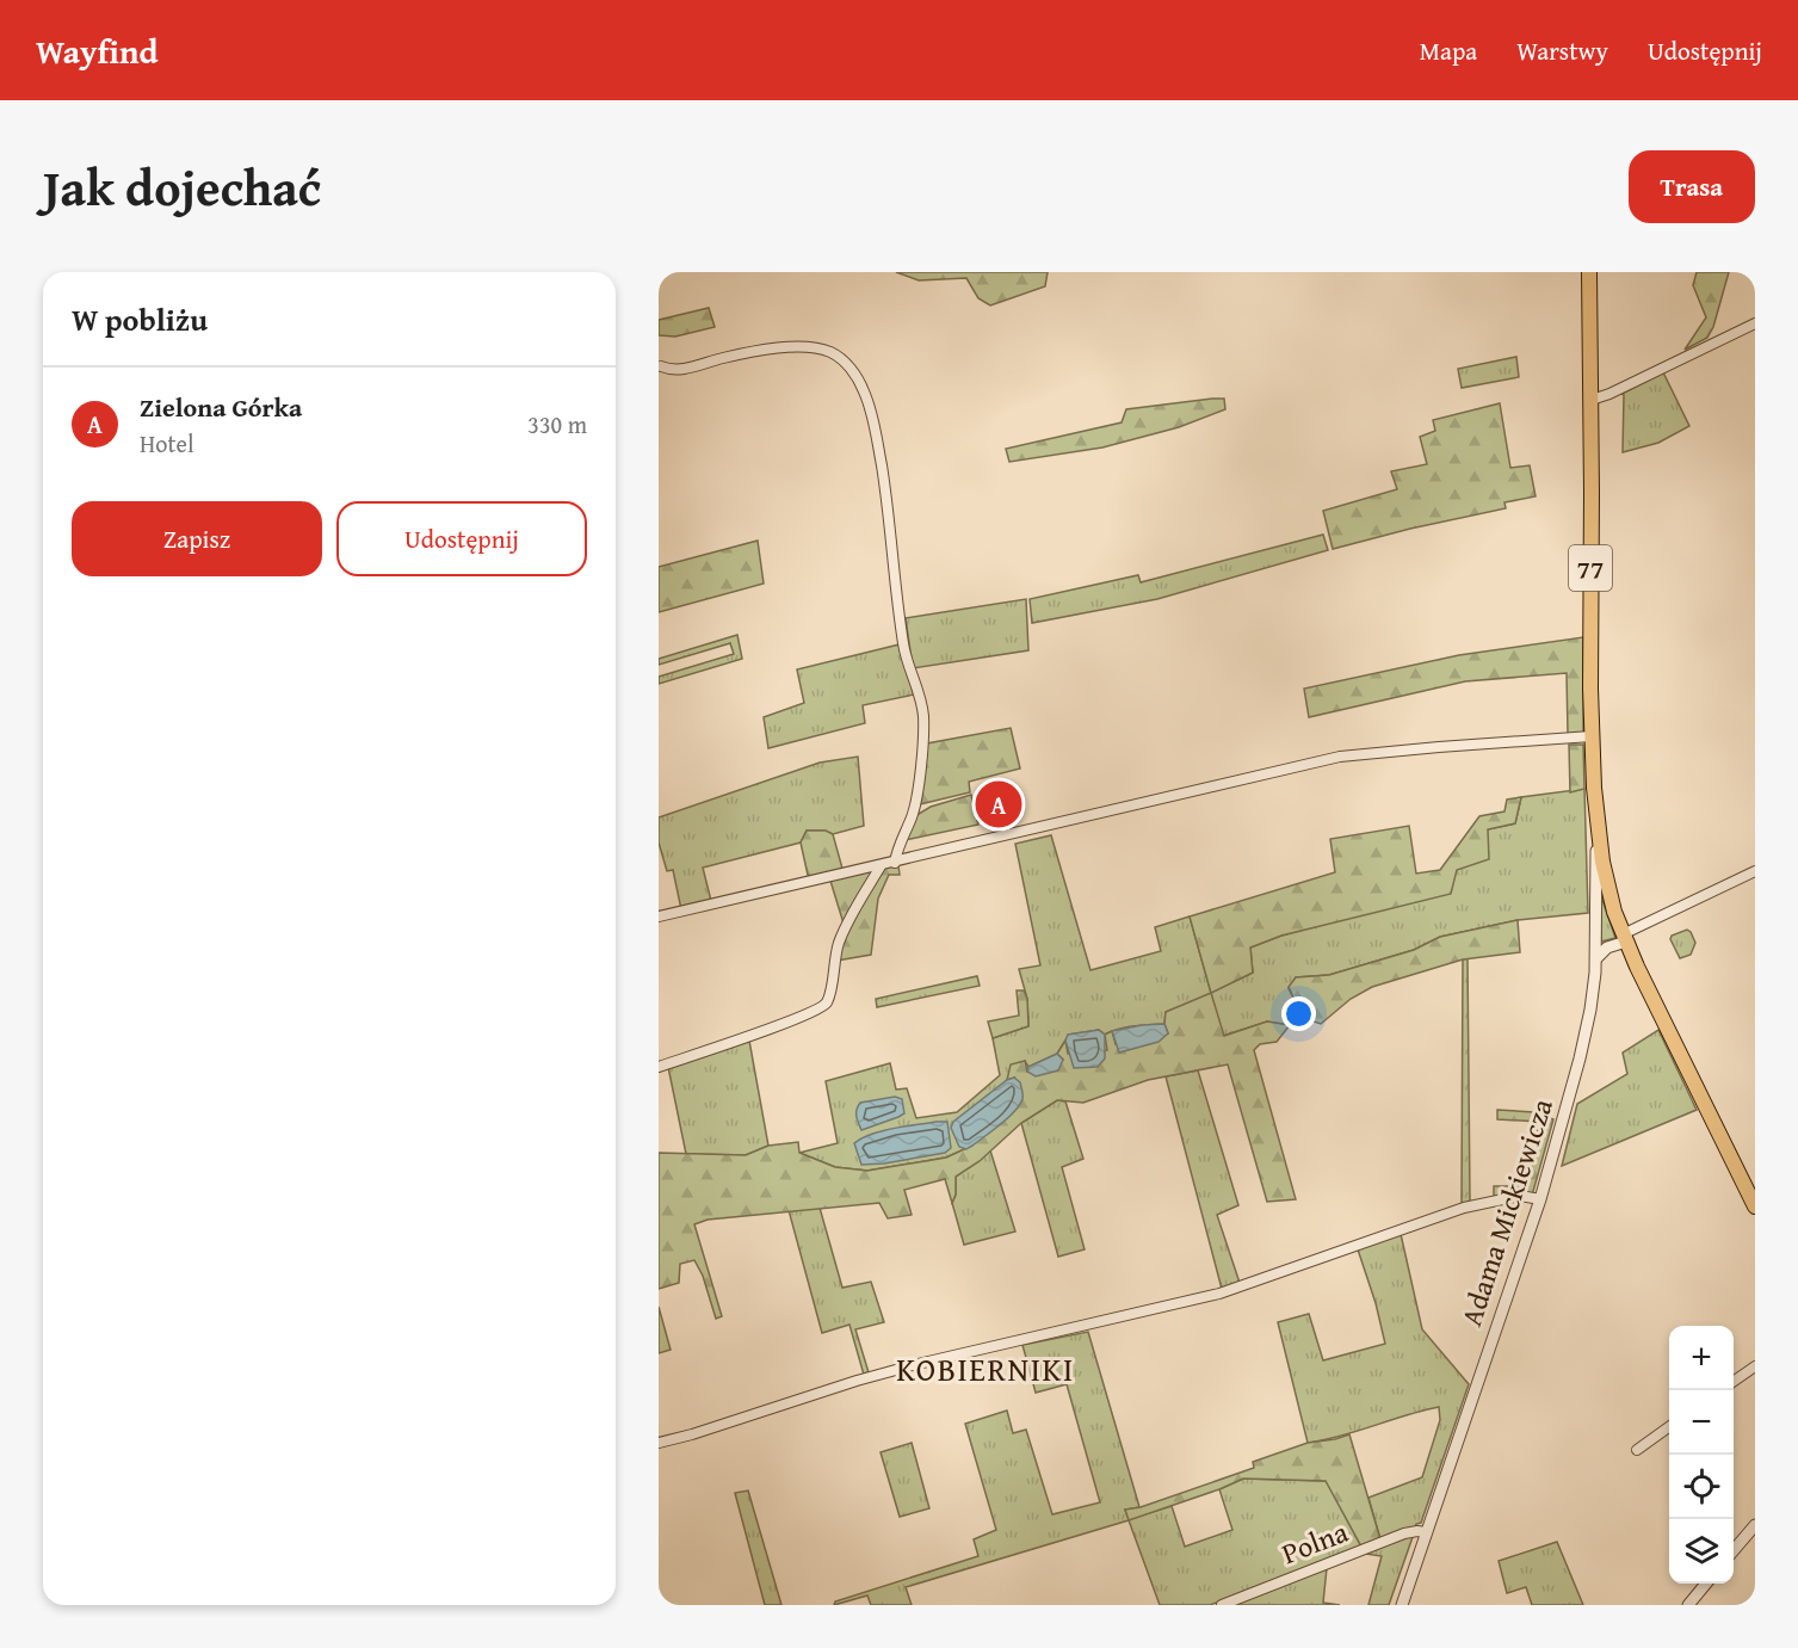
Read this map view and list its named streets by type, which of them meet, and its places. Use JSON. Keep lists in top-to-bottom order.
{
  "streets": {
    "main road": ["77", "Adama Mickiewicza"],
    "street": ["Polna"]
  },
  "crossings": [
    ["77", "Adama Mickiewicza"],
    ["Adama Mickiewicza", "Polna"]
  ],
  "districts": ["KOBIERNIKI"],
  "page": {
    "header": "Wayfind",
    "nav": ["Mapa", "Warstwy", "Udostępnij"],
    "title": "Jak dojechać",
    "buttons": [
      "Trasa",
      ["Zapisz", "Udostępnij"]
    ],
    "heading": "W pobliżu",
    "list": [
      {
        "mark": "A",
        "name": "Zielona Górka",
        "note": "Hotel",
        "value": "330 m"
      }
    ],
    "pins": "A",
    "map_buttons": ["+", "−"]
  }
}
